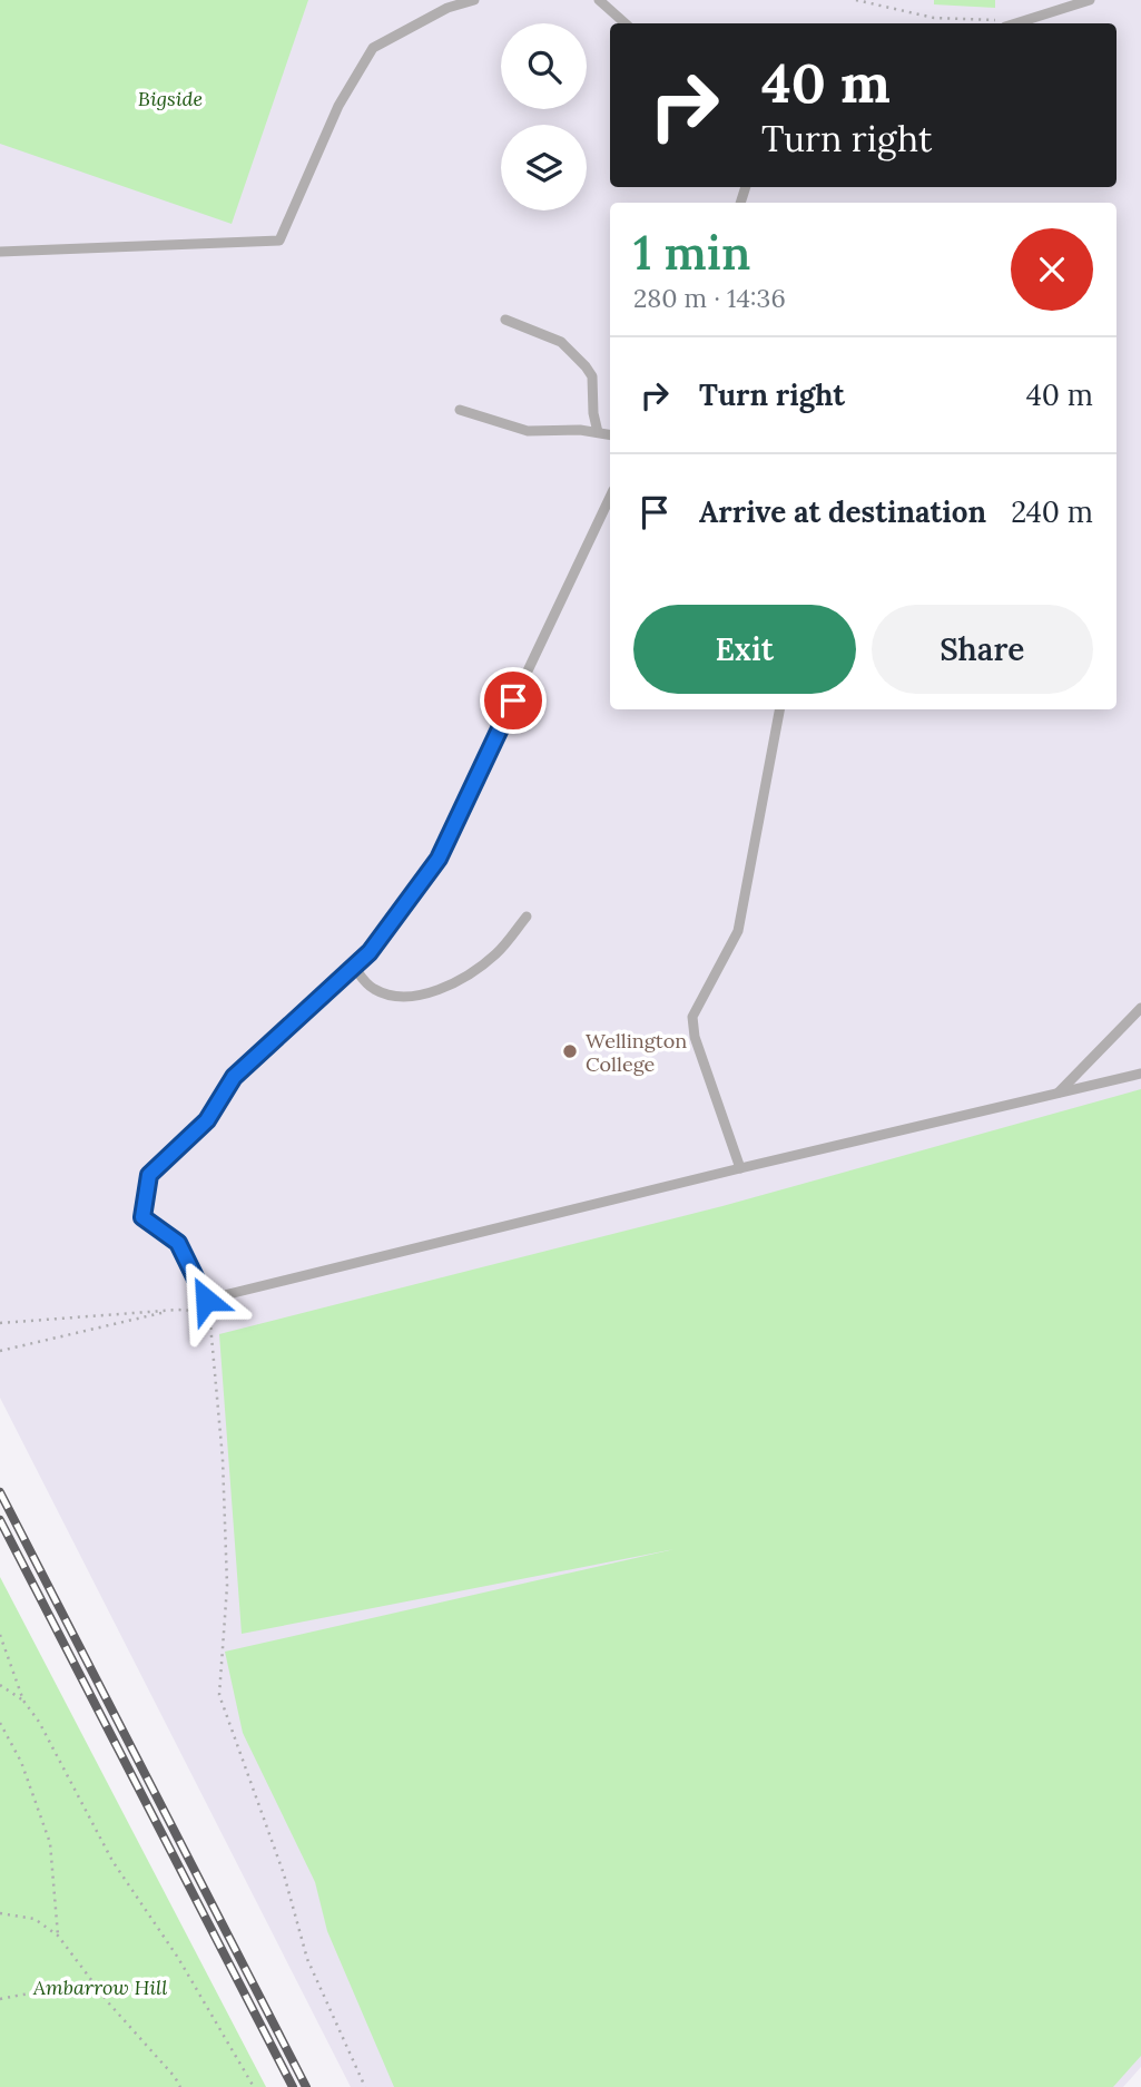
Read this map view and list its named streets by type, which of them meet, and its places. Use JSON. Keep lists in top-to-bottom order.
{
  "parks": ["Bigside", "Ambarrow Hill"],
  "places": ["Wellington College"],
  "page": {
    "turn": ["40 m", "Turn right"],
    "heading": ["1 min", "280 m · 14:36"],
    "list": [
      {
        "name": "Turn right",
        "value": "40 m"
      },
      {
        "name": "Arrive at destination",
        "value": "240 m"
      }
    ],
    "buttons": ["Exit", "Share"]
  }
}
